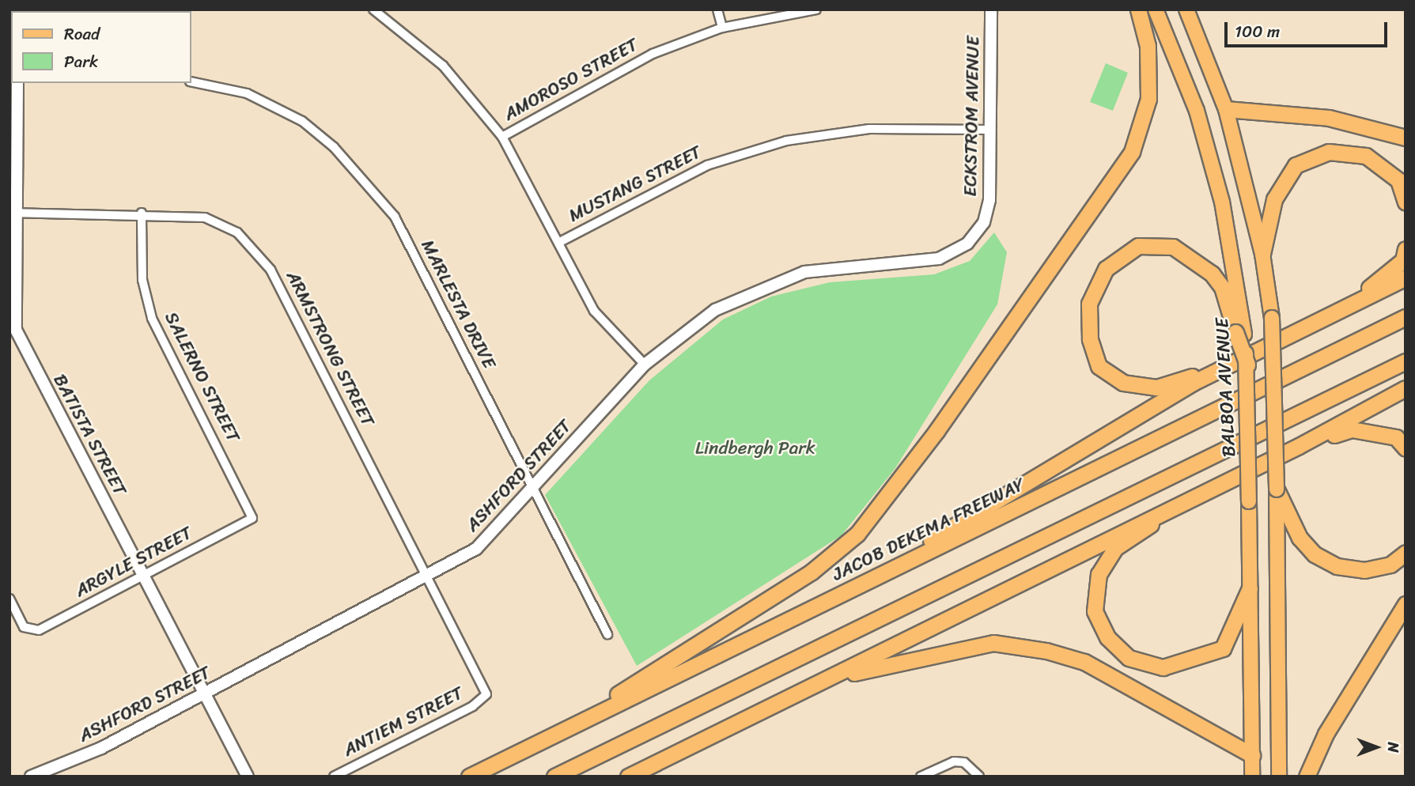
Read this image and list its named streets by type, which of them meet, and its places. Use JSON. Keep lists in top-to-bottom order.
{
  "streets": {
    "highway": ["JACOB DEKEMA FREEWAY"],
    "main road": ["BALBOA AVENUE"],
    "street": [
      "AMOROSO STREET",
      "ECKSTROM AVENUE",
      "MUSTANG STREET",
      "MARLESTA DRIVE",
      "ARMSTRONG STREET",
      "SALERNO STREET",
      "BATISTA STREET",
      "ASHFORD STREET",
      "ARGYLE STREET",
      "ANTIEM STREET"
    ]
  },
  "crossings": [
    ["ECKSTROM AVENUE", "MUSTANG STREET"],
    ["ECKSTROM AVENUE", "ASHFORD STREET"],
    ["MARLESTA DRIVE", "ASHFORD STREET"],
    ["ARMSTRONG STREET", "SALERNO STREET"],
    ["ARMSTRONG STREET", "BATISTA STREET"],
    ["ARMSTRONG STREET", "ASHFORD STREET"],
    ["ARMSTRONG STREET", "ANTIEM STREET"],
    ["SALERNO STREET", "ARGYLE STREET"],
    ["BATISTA STREET", "ASHFORD STREET"],
    ["BATISTA STREET", "ARGYLE STREET"]
  ],
  "parks": ["Lindbergh Park"],
  "legend": ["Road", "Park"],
  "scale_bar": "100 m",
  "north": "right"
}
